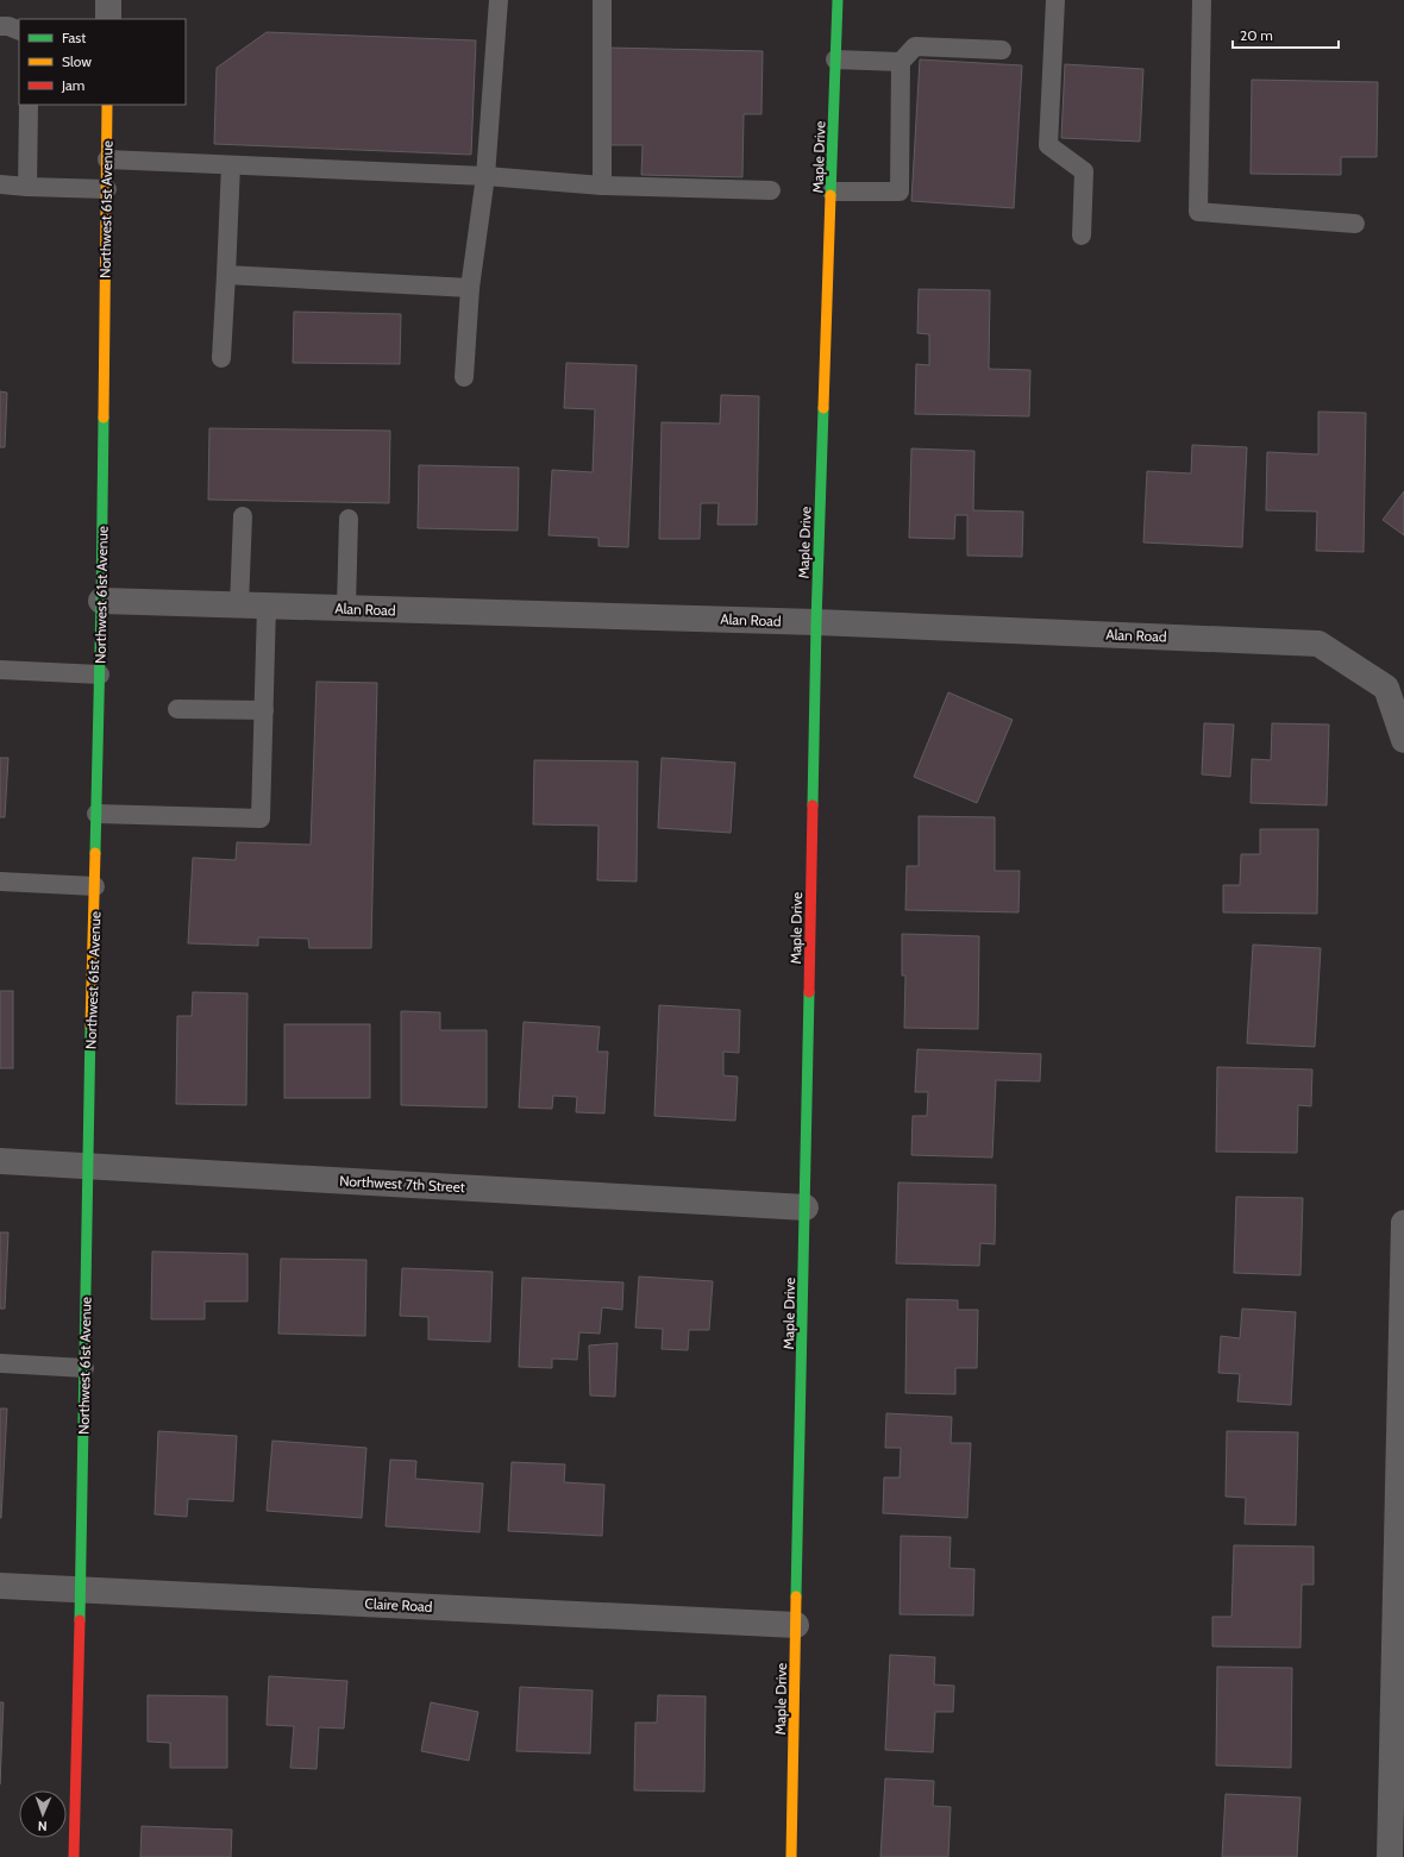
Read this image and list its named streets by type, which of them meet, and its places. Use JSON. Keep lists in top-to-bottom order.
{
  "streets": {
    "street": [
      "Maple Drive",
      "Northwest 61st Avenue",
      "Alan Road",
      "Northwest 7th Street",
      "Claire Road"
    ]
  },
  "crossings": [
    ["Maple Drive", "Alan Road"],
    ["Maple Drive", "Northwest 7th Street"],
    ["Maple Drive", "Claire Road"],
    ["Northwest 61st Avenue", "Alan Road"],
    ["Northwest 61st Avenue", "Northwest 7th Street"],
    ["Northwest 61st Avenue", "Claire Road"]
  ],
  "legend": ["Fast", "Slow", "Jam"],
  "scale_bar": "20 m",
  "north": "bottom"
}
